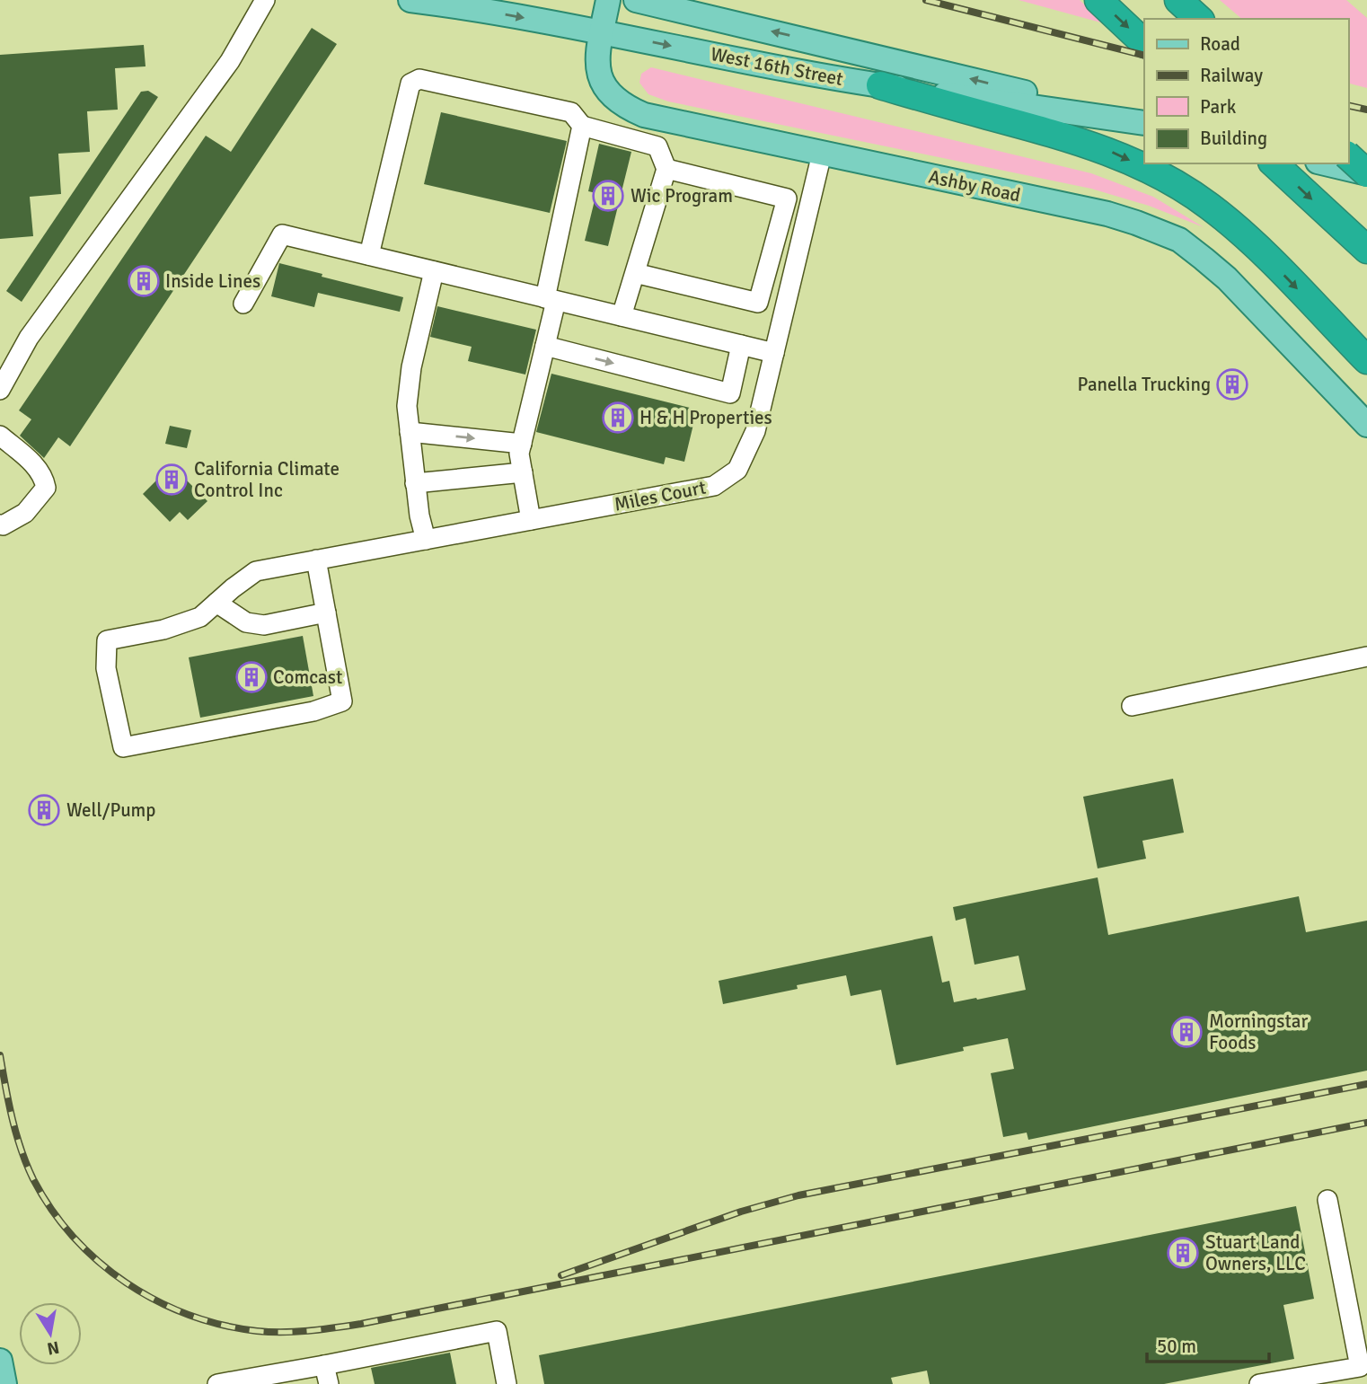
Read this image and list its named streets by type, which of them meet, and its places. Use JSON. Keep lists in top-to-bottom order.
{
  "streets": {
    "main road": ["West 16th Street", "Ashby Road"],
    "street": ["Miles Court"]
  },
  "crossings": [
    ["West 16th Street", "Ashby Road"],
    ["Ashby Road", "Miles Court"]
  ],
  "places": {
    "building": [
      "Wic Program",
      "Inside Lines",
      "Panella Trucking",
      "H & H Properties",
      "California Climate Control Inc",
      "Comcast",
      "Well/Pump",
      "Morningstar Foods",
      "Stuart Land Owners, LLC"
    ]
  },
  "legend": [
    "Road",
    "Railway",
    "Park",
    "Building"
  ],
  "scale_bar": "50 m",
  "north": "bottom"
}
